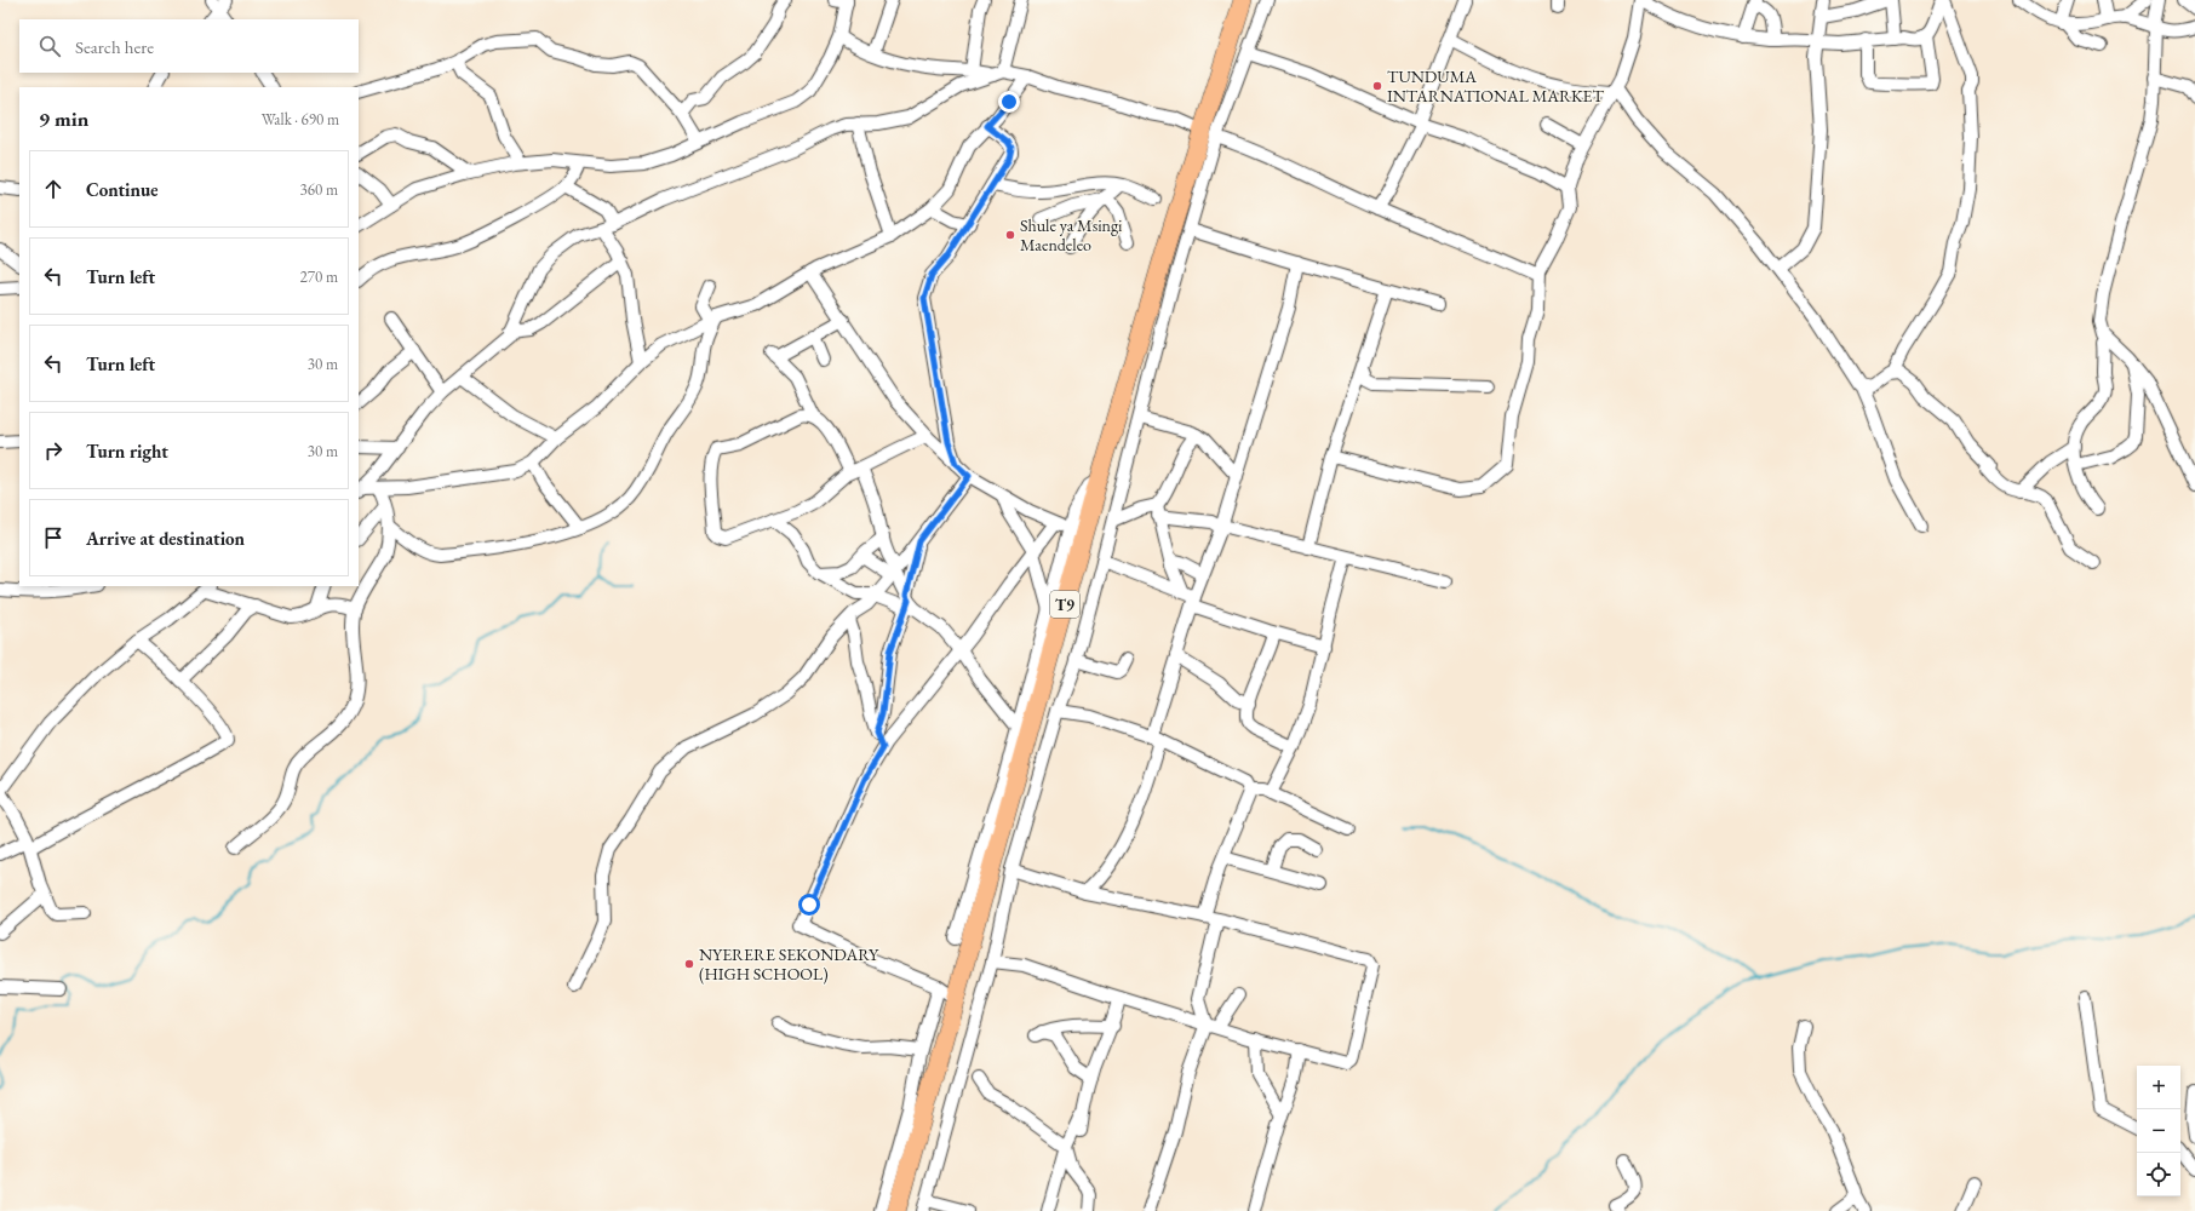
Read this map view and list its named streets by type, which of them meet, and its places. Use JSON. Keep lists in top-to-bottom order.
{
  "streets": {
    "highway": ["T9"]
  },
  "places": ["TUNDUMA INTARNATIONAL MARKET", "Shule ya Msingi Maendeleo", "NYERERE SEKONDARY (HIGH SCHOOL)"],
  "page": {
    "search": "Search here",
    "heading": ["9 min", "Walk · 690 m"],
    "list": [
      ["Continue", "360 m"],
      ["Turn left", "270 m"],
      ["Turn left", "30 m"],
      ["Turn right", "30 m"],
      "Arrive at destination"
    ],
    "map_buttons": ["+", "−"]
  }
}
